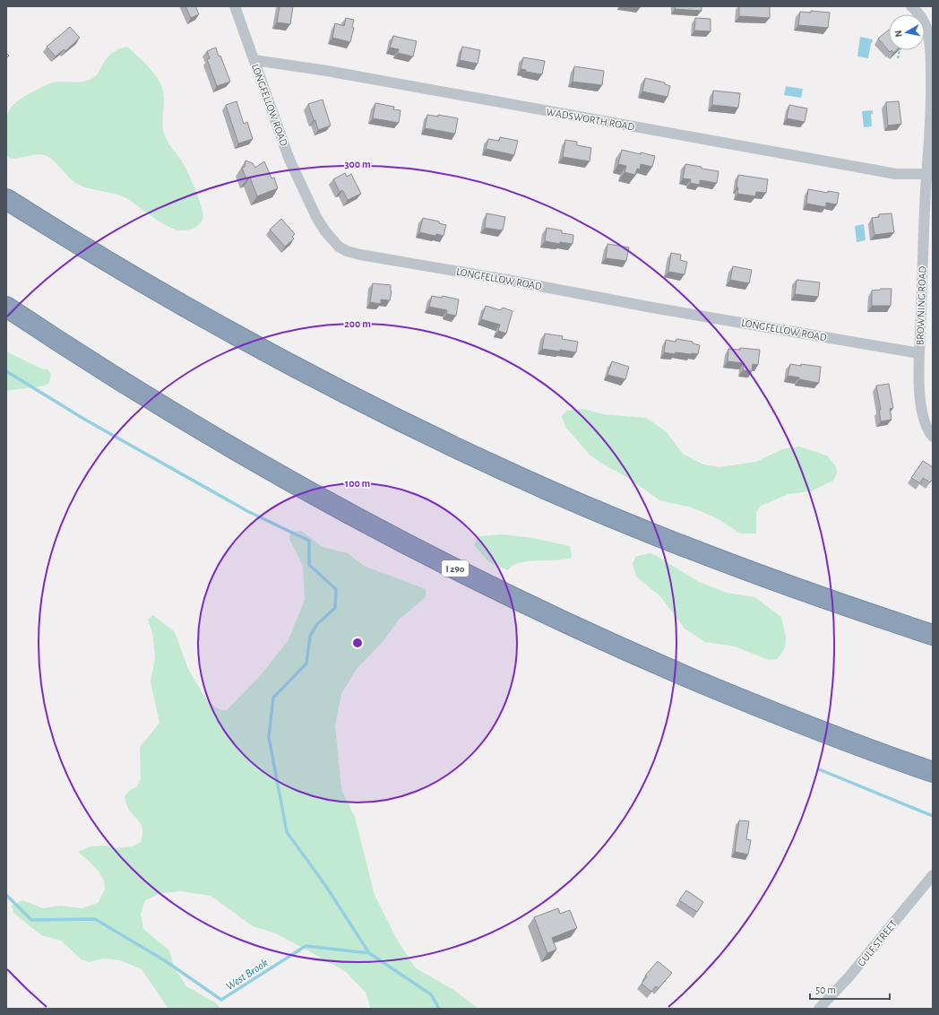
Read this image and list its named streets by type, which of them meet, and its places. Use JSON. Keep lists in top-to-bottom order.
{
  "streets": {
    "highway": ["I 290"],
    "street": [
      "LONGFELLOW ROAD",
      "WADSWORTH ROAD",
      "BROWNING ROAD",
      "GULF STREET"
    ]
  },
  "crossings": [
    ["LONGFELLOW ROAD", "WADSWORTH ROAD"],
    ["LONGFELLOW ROAD", "BROWNING ROAD"],
    ["WADSWORTH ROAD", "BROWNING ROAD"]
  ],
  "water": ["West Brook"],
  "scale_bar": "50 m",
  "north": "left",
  "rings": ["300 m", "200 m", "100 m"]
}
